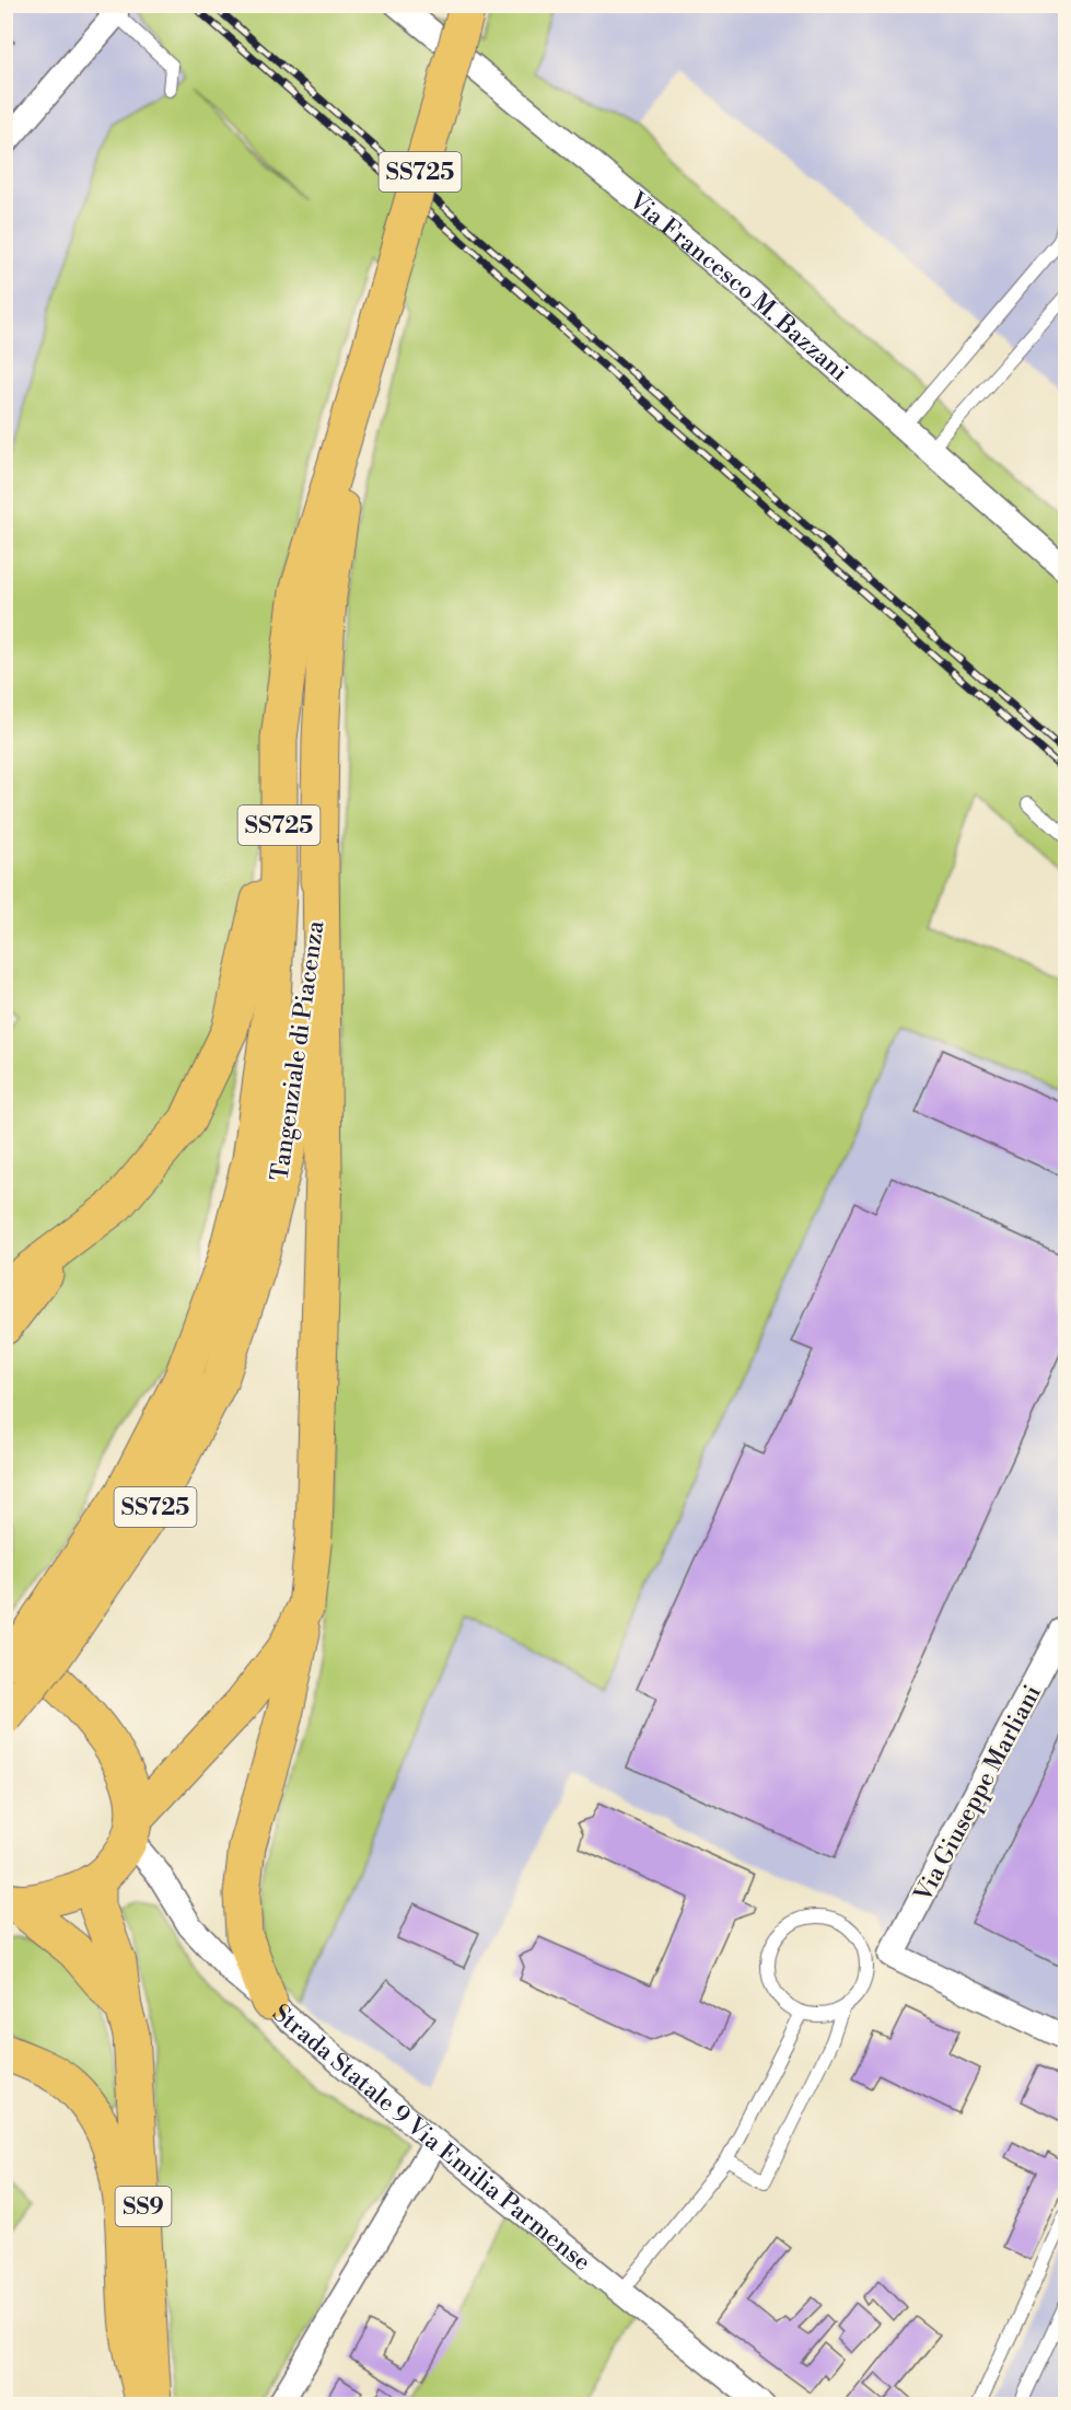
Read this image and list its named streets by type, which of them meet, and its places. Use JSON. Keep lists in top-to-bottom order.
{
  "streets": {
    "main road": ["SS725", "Tangenziale di Piacenza", "SS9"],
    "street": ["Via Francesco M. Bazzani", "Via Giuseppe Marliani", "Strada Statale 9 Via Emilia Parmense"]
  }
}
